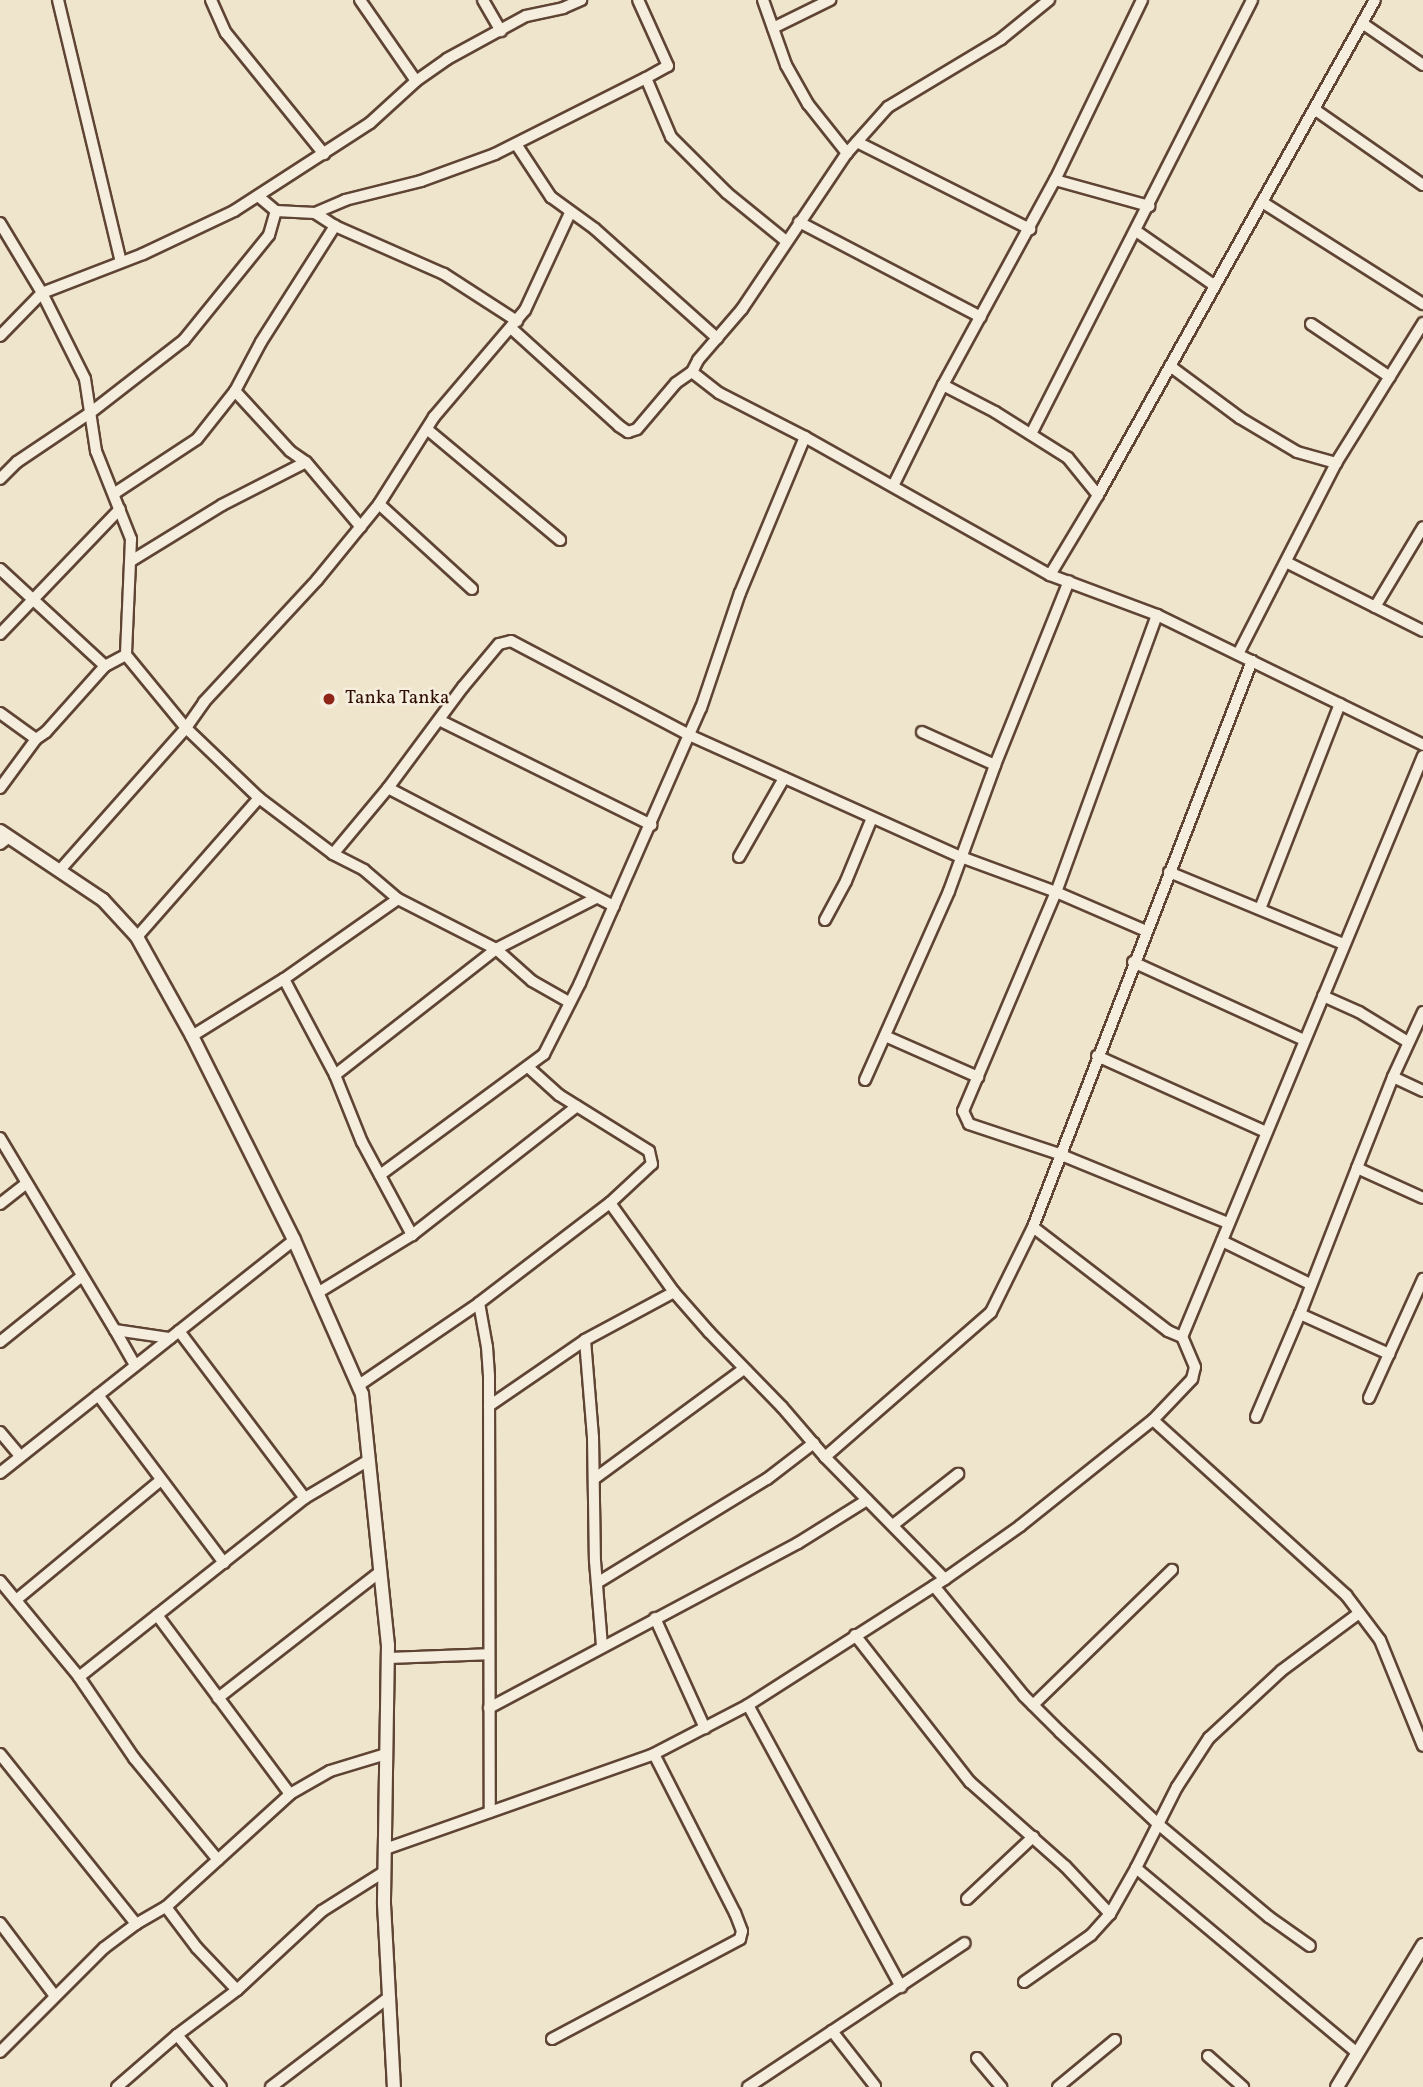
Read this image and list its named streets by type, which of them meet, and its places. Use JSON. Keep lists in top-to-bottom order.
{
  "places": ["Tanka Tanka"]
}
